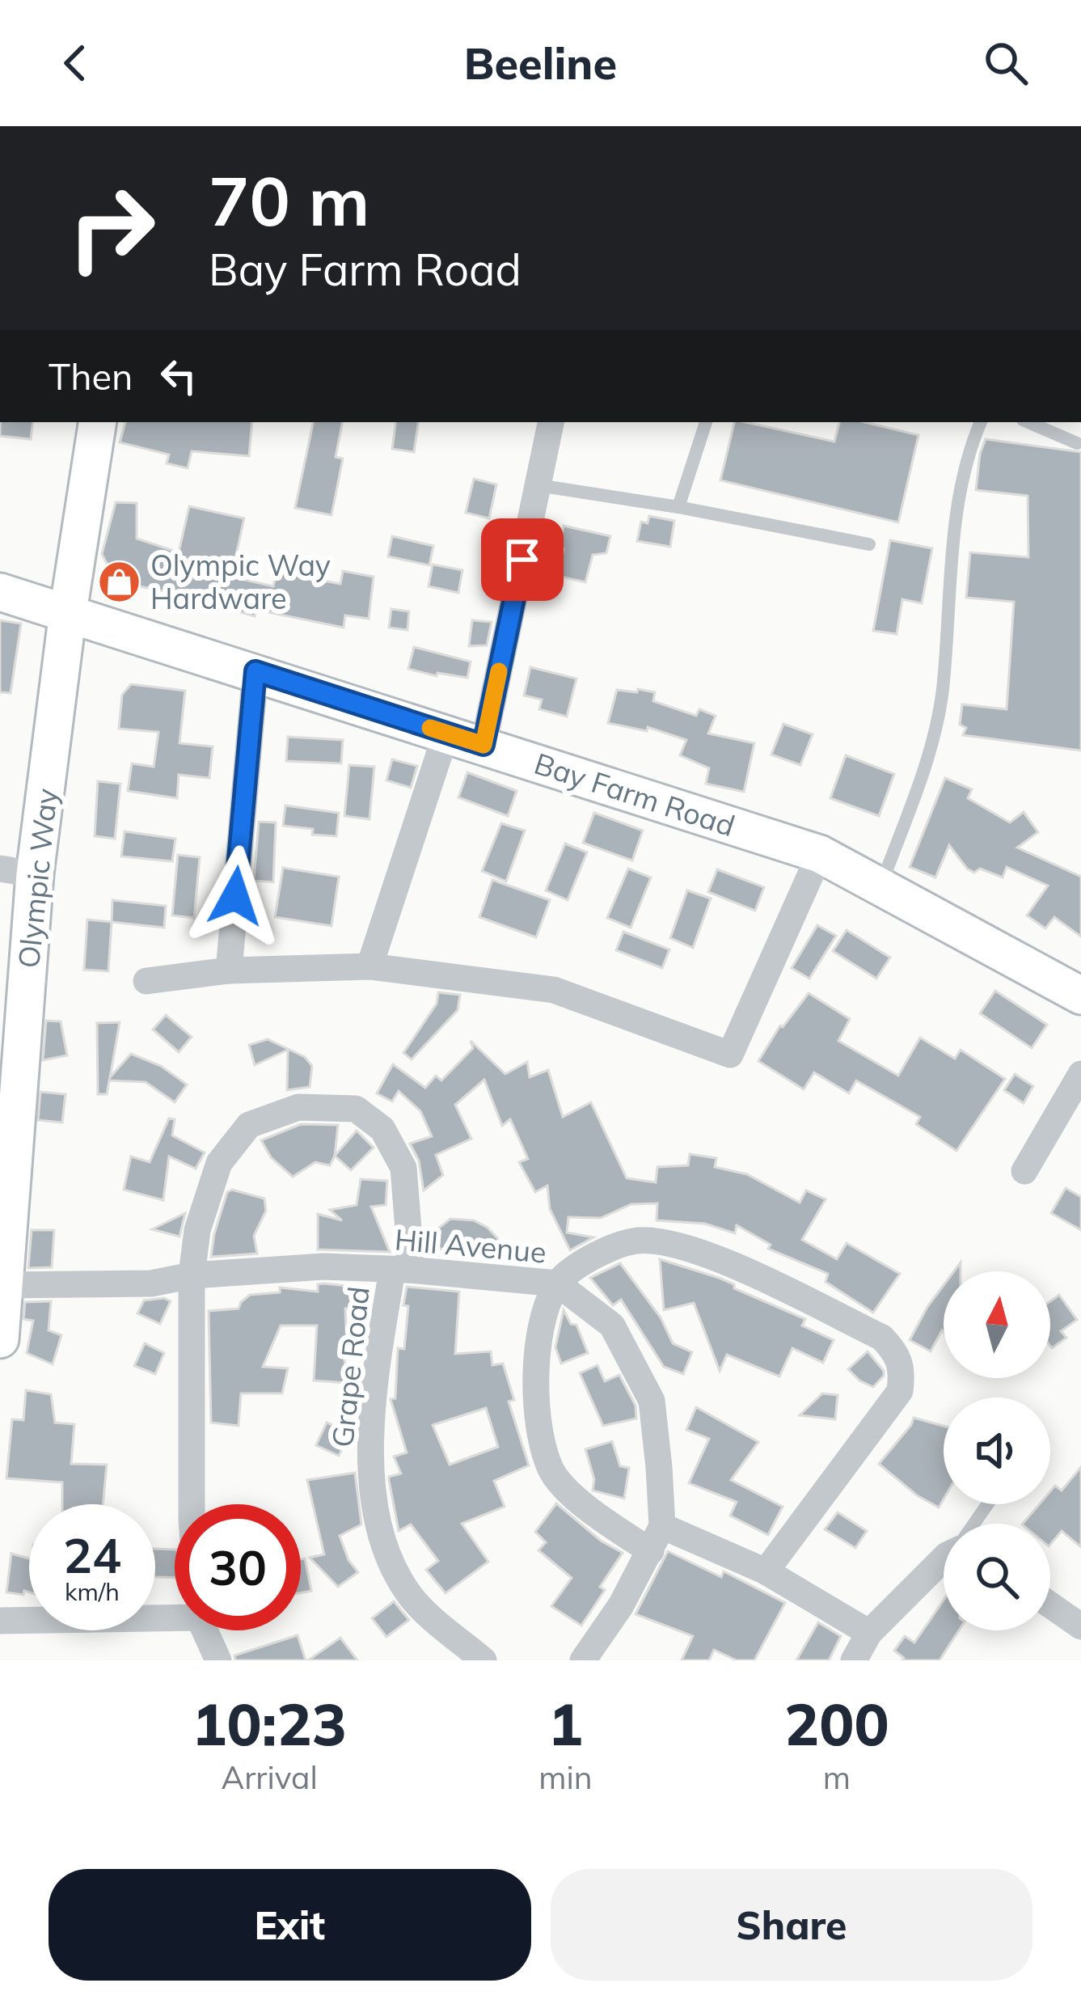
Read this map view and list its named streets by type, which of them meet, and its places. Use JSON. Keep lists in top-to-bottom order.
{
  "streets": {
    "street": [
      "Bay Farm Road",
      "Olympic Way",
      "Hill Avenue",
      "Grape Road"
    ]
  },
  "crossings": [
    ["Bay Farm Road", "Olympic Way"],
    ["Olympic Way", "Hill Avenue"],
    ["Hill Avenue", "Grape Road"]
  ],
  "places": {
    "shop": ["Olympic Way Hardware"]
  },
  "north": "top",
  "page": {
    "header": "Beeline",
    "turn": ["70 m", "Bay Farm Road"],
    "then": "Then",
    "speed": "24 km/h",
    "limit": "30",
    "eta": [
      "10:23",
      "Arrival",
      "1",
      "min",
      "200",
      "m"
    ],
    "buttons": ["Exit", "Share"]
  }
}
